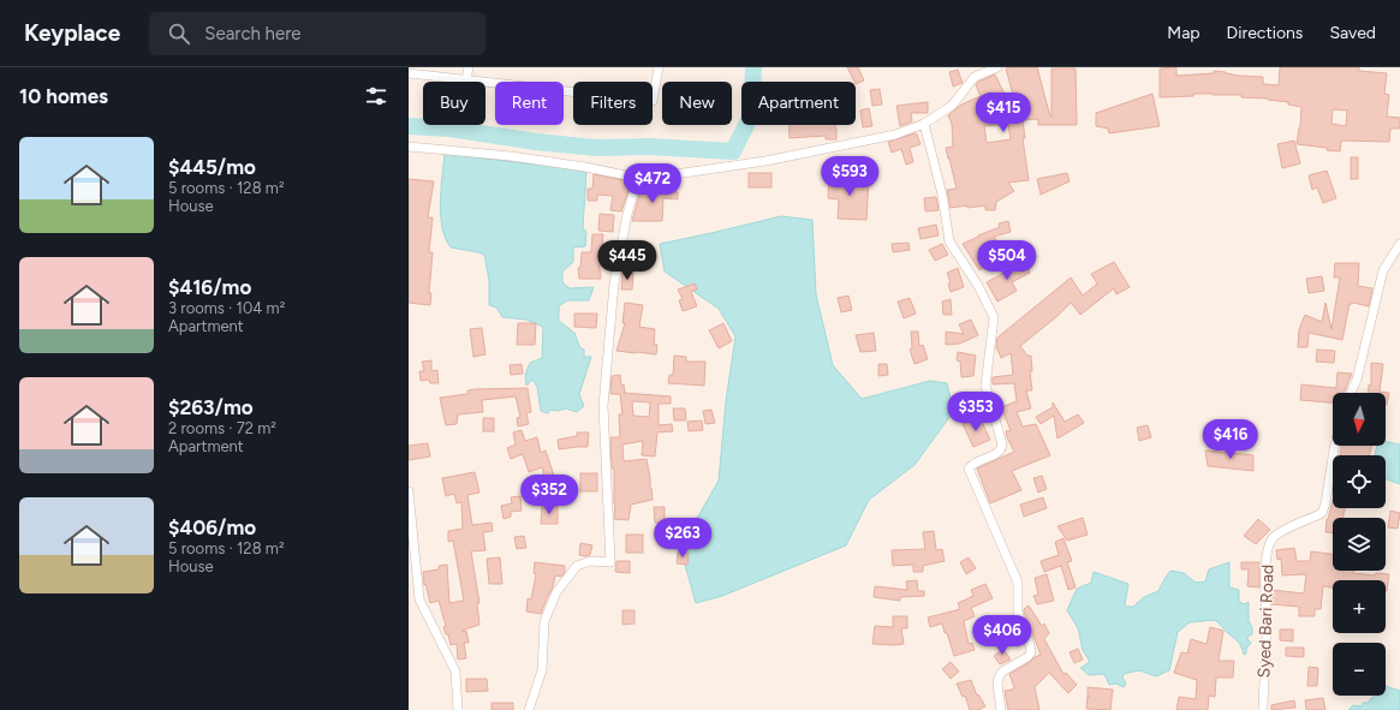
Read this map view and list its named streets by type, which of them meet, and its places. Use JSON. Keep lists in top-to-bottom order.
{
  "streets": {
    "street": ["Syed Bari Road"]
  },
  "north": "bottom",
  "page": {
    "header": "Keyplace",
    "search": "Search here",
    "nav": ["Map", "Directions", "Saved"],
    "heading": "10 homes",
    "chip": [
      "Buy",
      "Rent",
      "Filters",
      "New",
      "Apartment"
    ],
    "price": [
      "$415",
      "$593",
      "$472",
      "$445",
      "$504",
      "$353",
      "$416",
      "$352",
      "$263",
      "$406"
    ],
    "list": [
      {
        "name": "$445/mo",
        "note": "5 rooms · 128 m² · House"
      },
      {
        "name": "$416/mo",
        "note": "3 rooms · 104 m² · Apartment"
      },
      {
        "name": "$263/mo",
        "note": "2 rooms · 72 m² · Apartment"
      },
      {
        "name": "$406/mo",
        "note": "5 rooms · 128 m² · House"
      }
    ],
    "map_buttons": ["+", "−"]
  }
}
